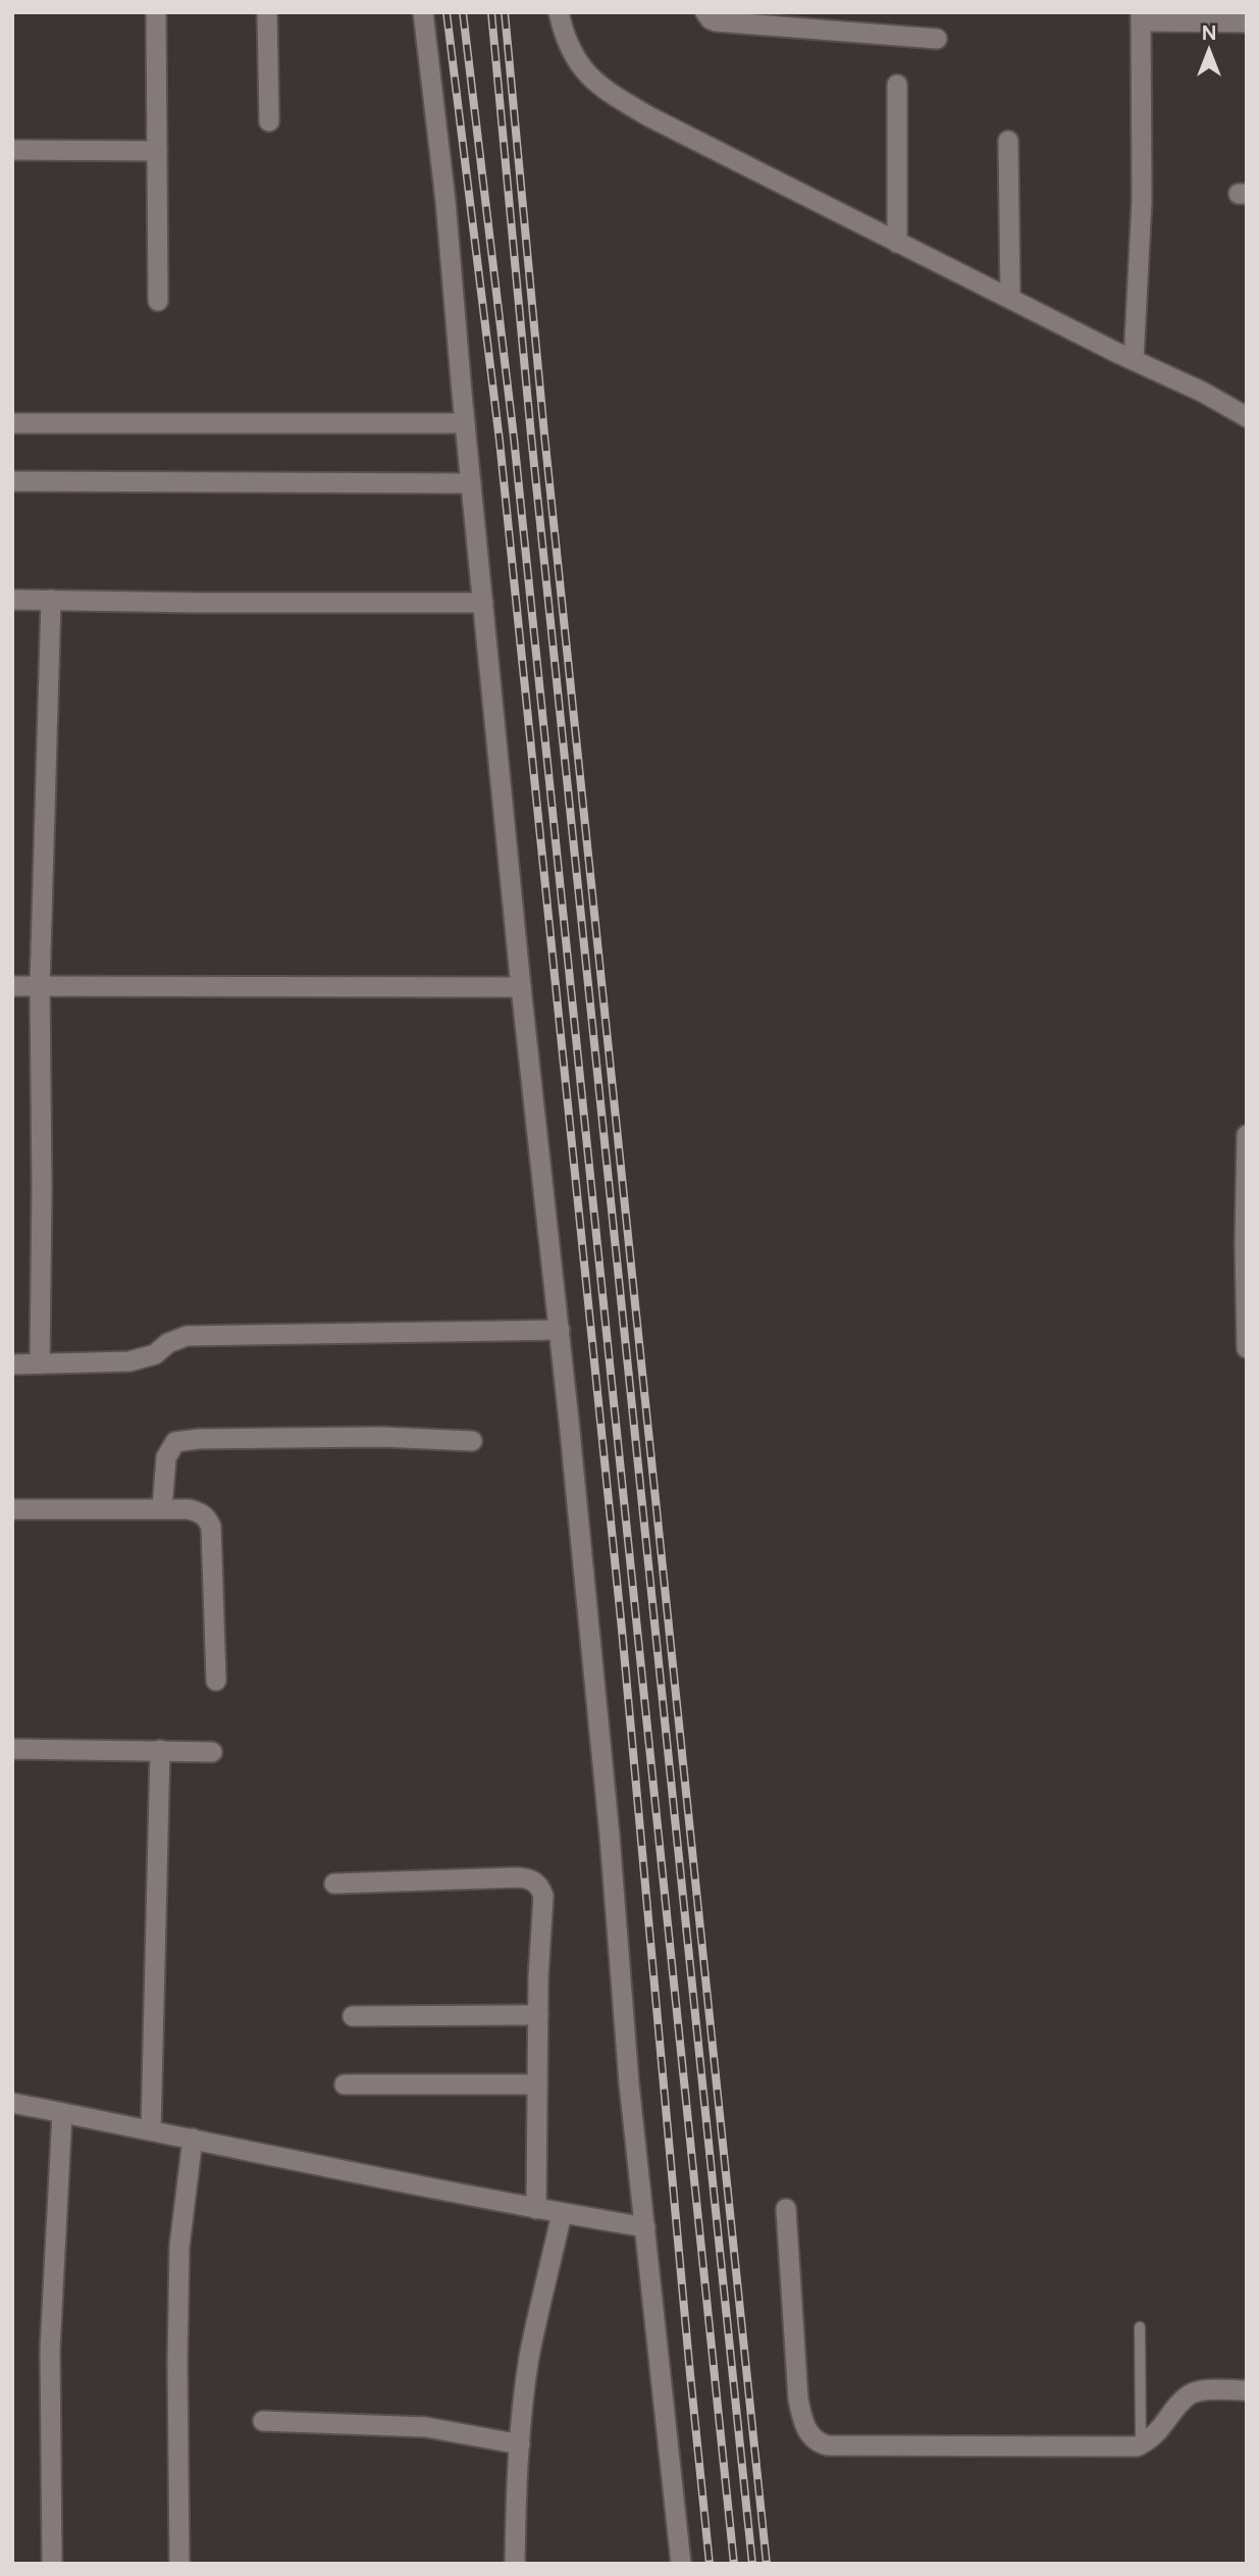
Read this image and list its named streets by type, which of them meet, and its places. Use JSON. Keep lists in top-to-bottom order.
{
  "north": "top"
}
